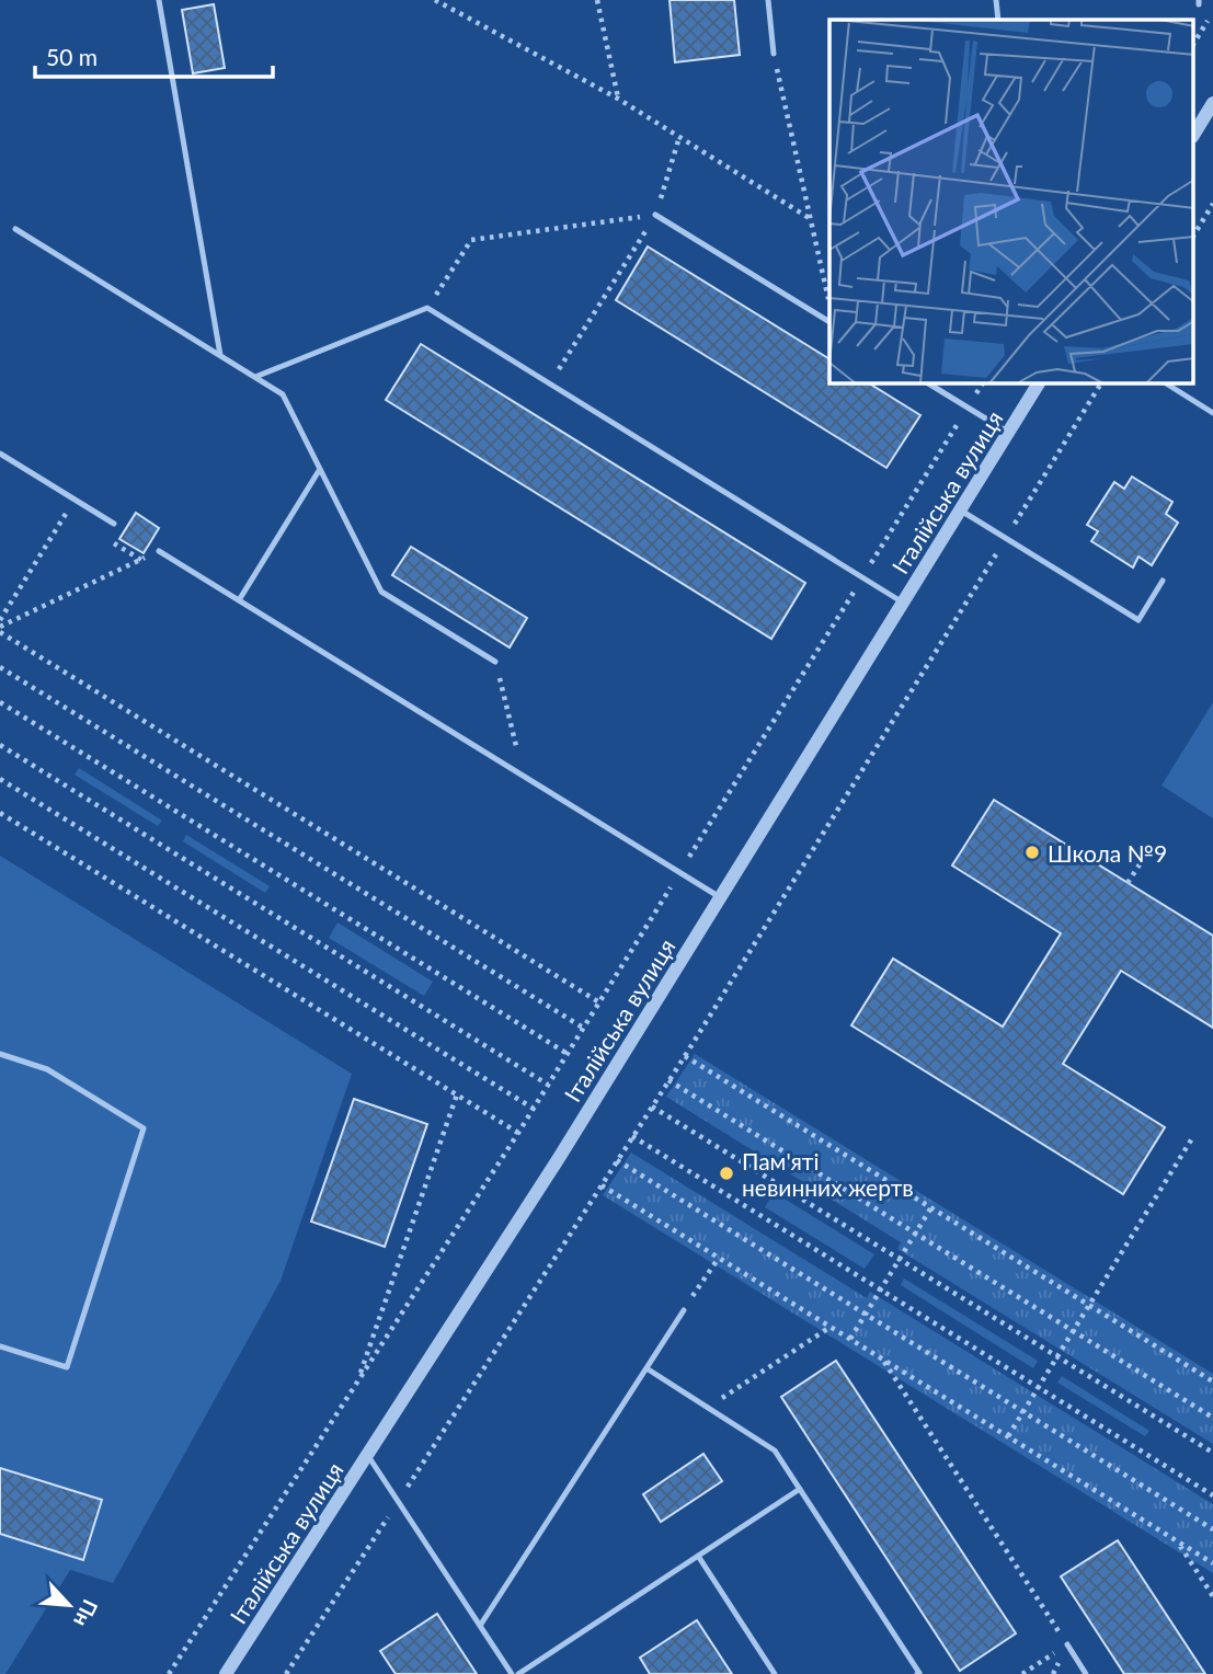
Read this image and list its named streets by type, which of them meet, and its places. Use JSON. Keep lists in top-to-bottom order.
{
  "streets": {
    "street": ["Італійська вулиця"]
  },
  "places": ["Школа №9", "Пам'яті невинних жертв"],
  "scale_bar": "50 m",
  "north": "bottom right"
}
